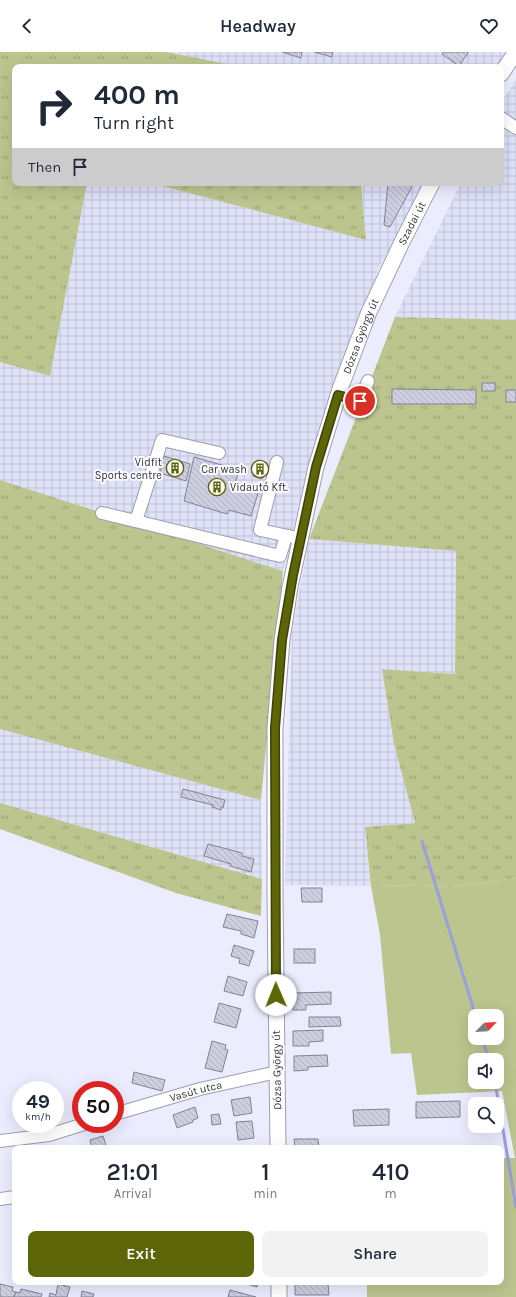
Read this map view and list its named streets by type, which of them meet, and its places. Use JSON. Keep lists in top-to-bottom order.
{
  "streets": {
    "main road": ["Szadai út", "Dózsa György út"],
    "street": ["Vasút utca"]
  },
  "crossings": [
    ["Szadai út", "Dózsa György út"],
    ["Dózsa György út", "Vasút utca"]
  ],
  "places": {
    "building": ["Vidfit Sports centre", "Car wash", "Vidautó Kft."]
  },
  "north": "top right",
  "page": {
    "header": "Headway",
    "turn": ["400 m", "Turn right"],
    "then": "Then",
    "speed": "49 km/h",
    "limit": "50",
    "eta": [
      "21:01",
      "Arrival",
      "1",
      "min",
      "410",
      "m"
    ],
    "buttons": ["Exit", "Share"]
  }
}
